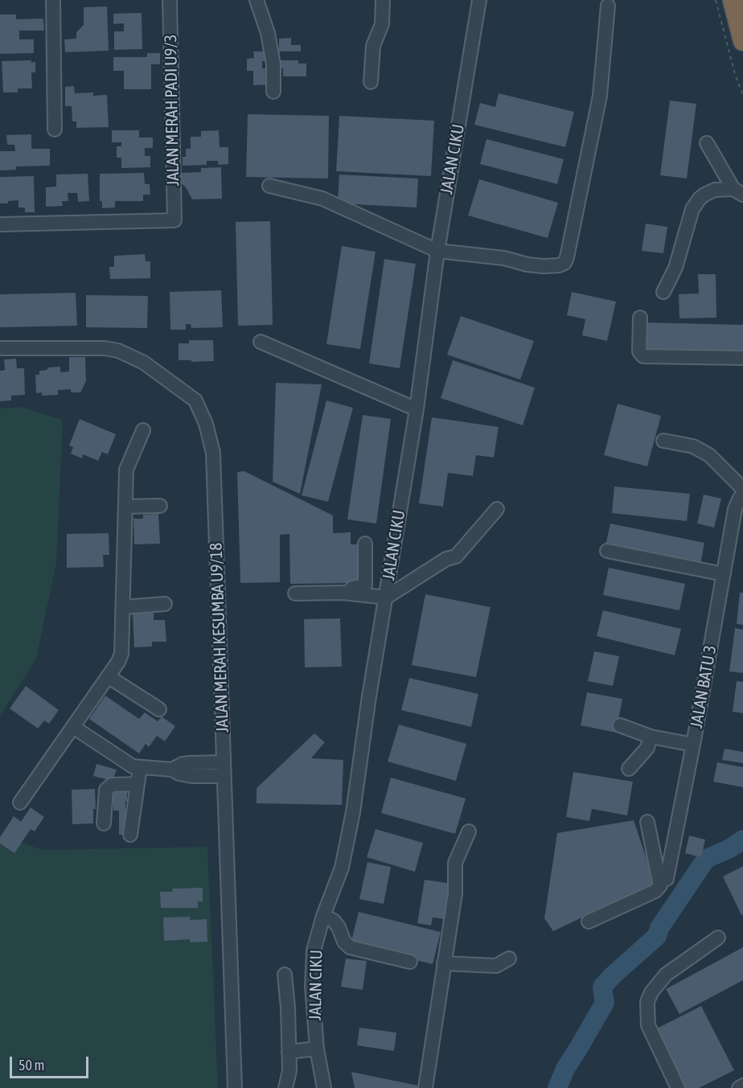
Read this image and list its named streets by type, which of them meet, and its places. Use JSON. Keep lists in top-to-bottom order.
{
  "streets": {
    "street": [
      "JALAN MERAH PADI U9/3",
      "JALAN CIKU",
      "JALAN MERAH KESUMBA U9/18",
      "JALAN BATU 3"
    ]
  },
  "scale_bar": "50 m"
}
